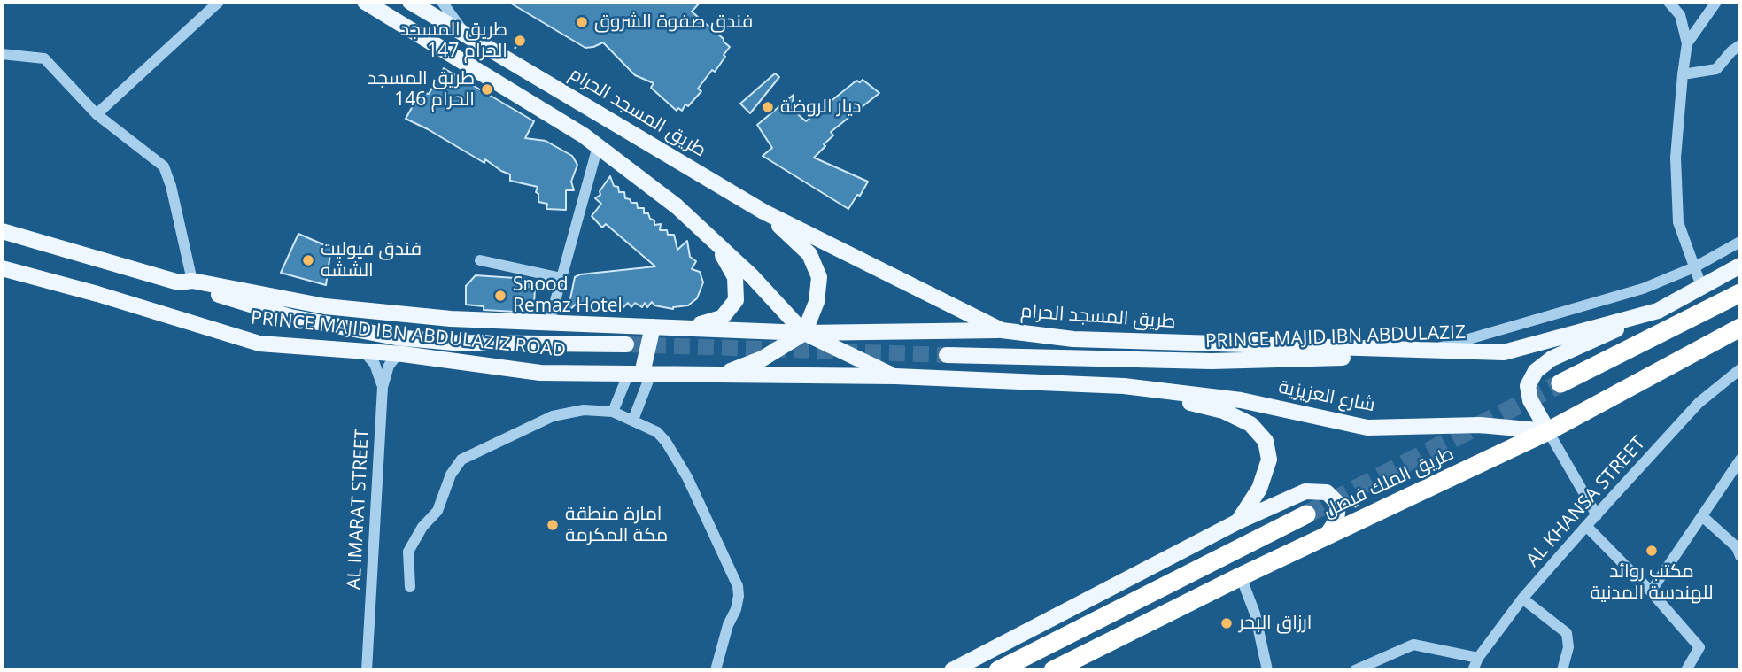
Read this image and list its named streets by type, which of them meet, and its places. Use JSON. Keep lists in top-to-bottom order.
{
  "streets": {
    "highway": ["طريق الملك فيصل"],
    "main road": [
      "طريق المسجد الحرام",
      "PRINCE MAJID IBN ABDULAZIZ ROAD",
      "PRINCE MAJID IBN ABDULAZIZ",
      "شارع العزيزية"
    ],
    "street": ["AL KHANSA STREET", "AL IMARAT STREET"]
  },
  "crossings": [
    ["طريق المسجد الحرام", "PRINCE MAJID IBN ABDULAZIZ"],
    ["PRINCE MAJID IBN ABDULAZIZ ROAD", "شارع العزيزية"],
    ["PRINCE MAJID IBN ABDULAZIZ ROAD", "AL IMARAT STREET"],
    ["شارع العزيزية", "طريق الملك فيصل"]
  ],
  "places": [
    "فندق صفوة الشروق",
    "طريق المسجد الحرام 147",
    "طريق المسجد الحرام 146",
    "ديار الروضة",
    "فندق فيوليت الششه",
    "Snood Remaz Hotel",
    "امارة منطقة مكة المكرمة",
    "مكتب روائد للهندسة المدنية",
    "ارزاق البحر"
  ]
}
